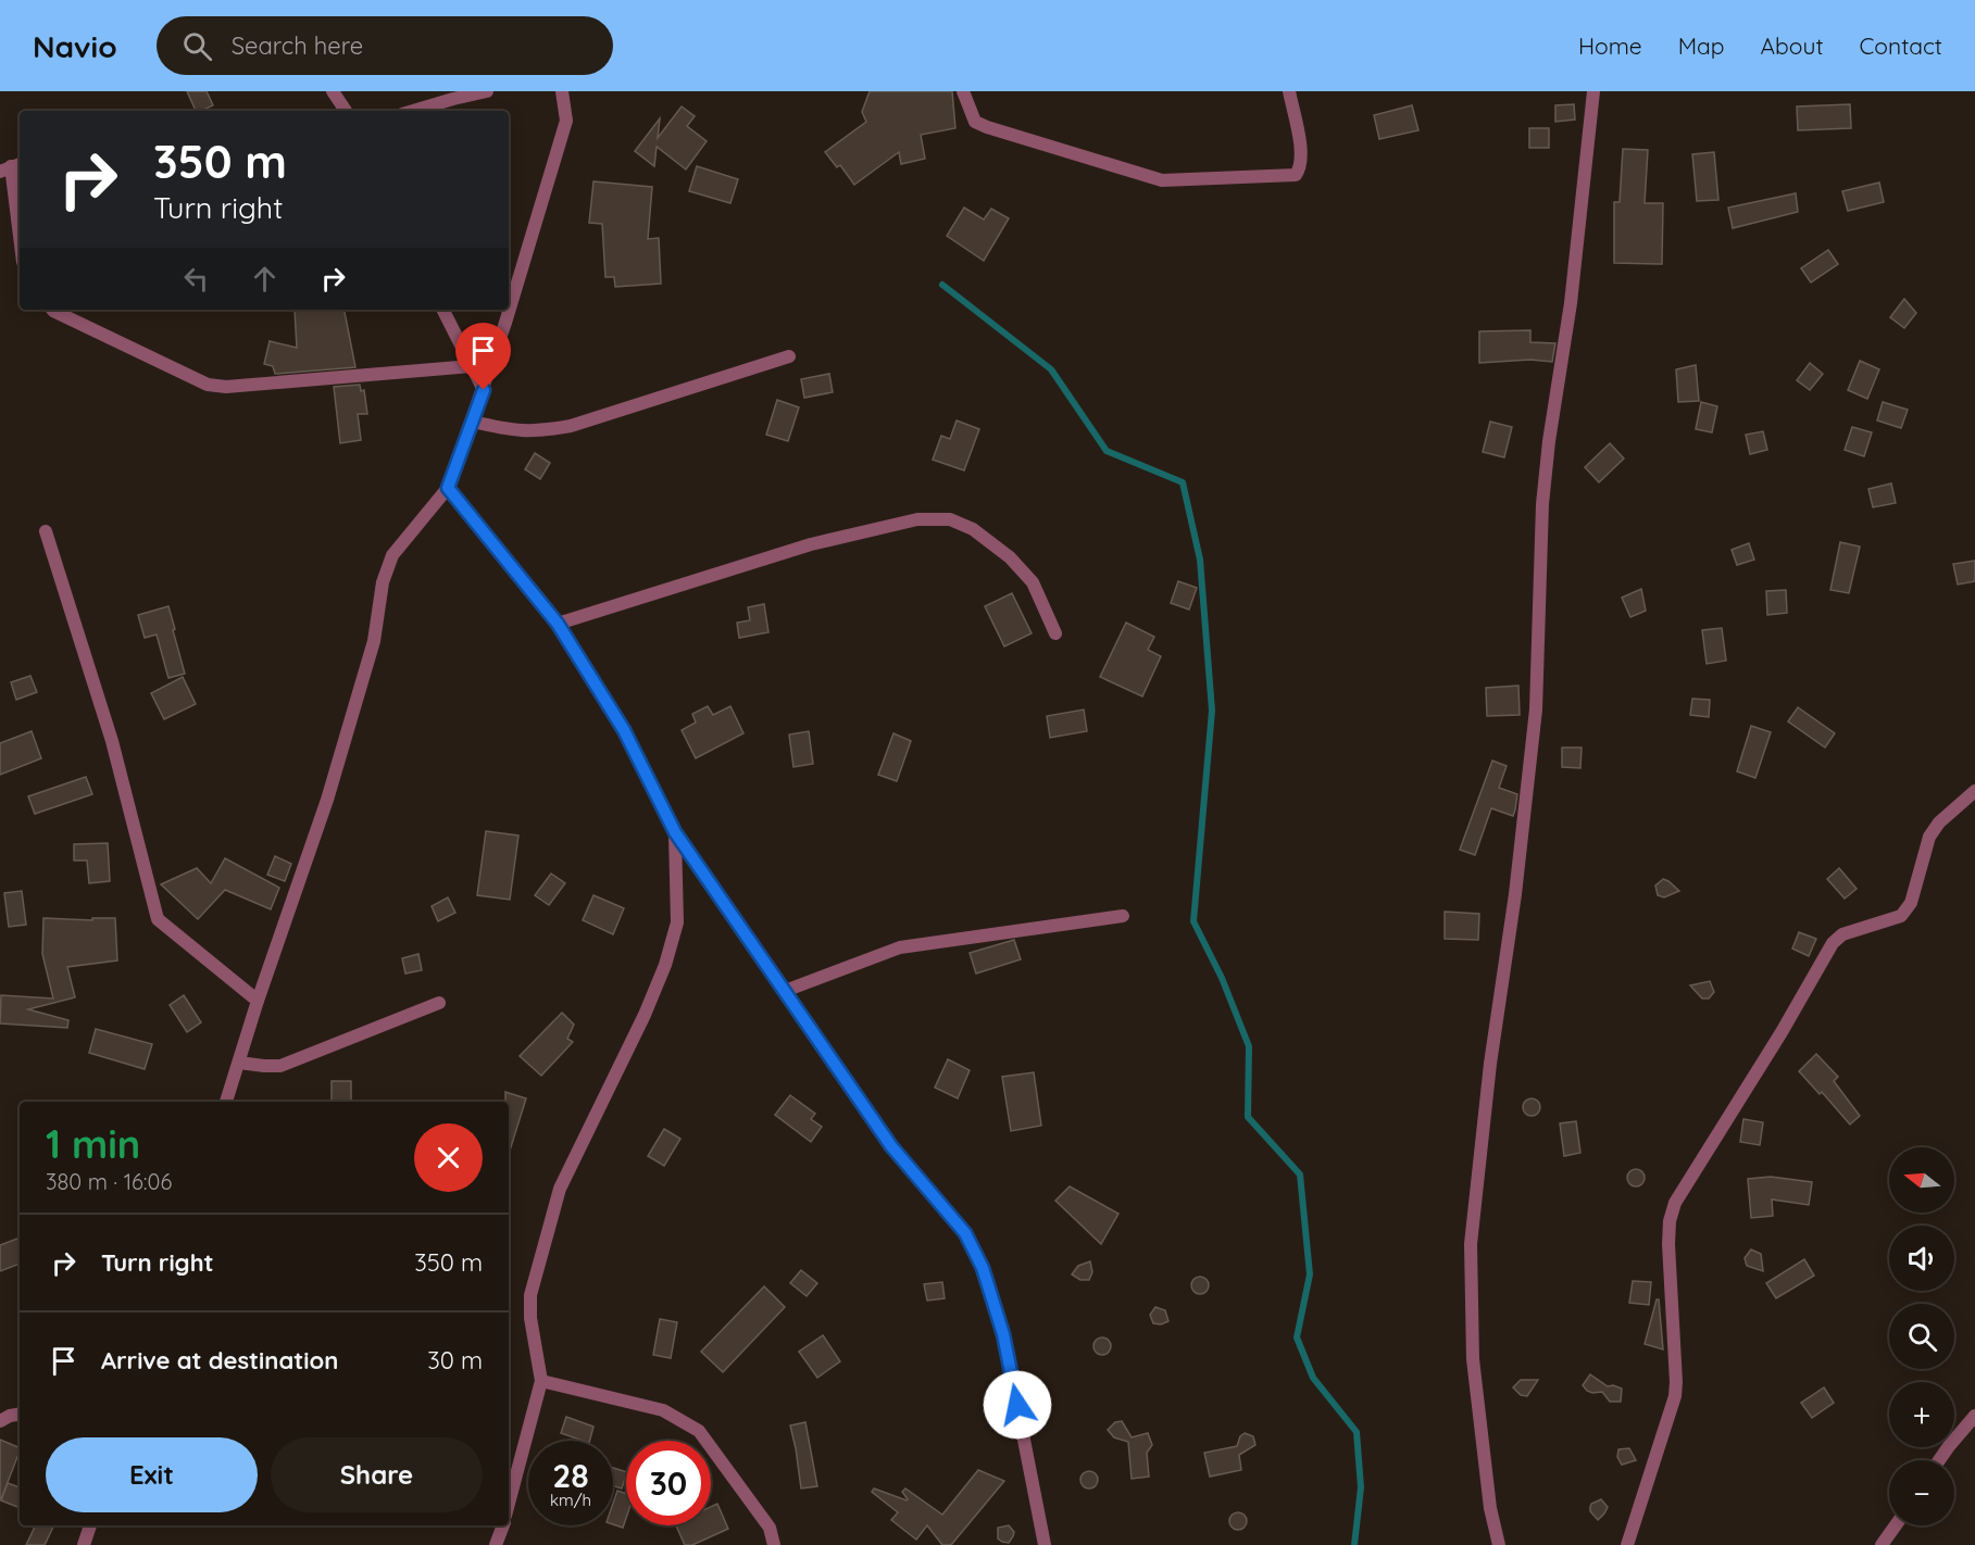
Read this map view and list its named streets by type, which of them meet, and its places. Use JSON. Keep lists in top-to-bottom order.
{
  "north": "left",
  "page": {
    "header": "Navio",
    "search": "Search here",
    "nav": [
      "Home",
      "Map",
      "About",
      "Contact"
    ],
    "turn": ["350 m", "Turn right"],
    "heading": ["1 min", "380 m · 16:06"],
    "map_buttons": ["+", "−"],
    "list": [
      {
        "name": "Turn right",
        "value": "350 m"
      },
      {
        "name": "Arrive at destination",
        "value": "30 m"
      }
    ],
    "buttons": ["Exit", "Share"],
    "speed": "28 km/h",
    "limit": "30"
  }
}
